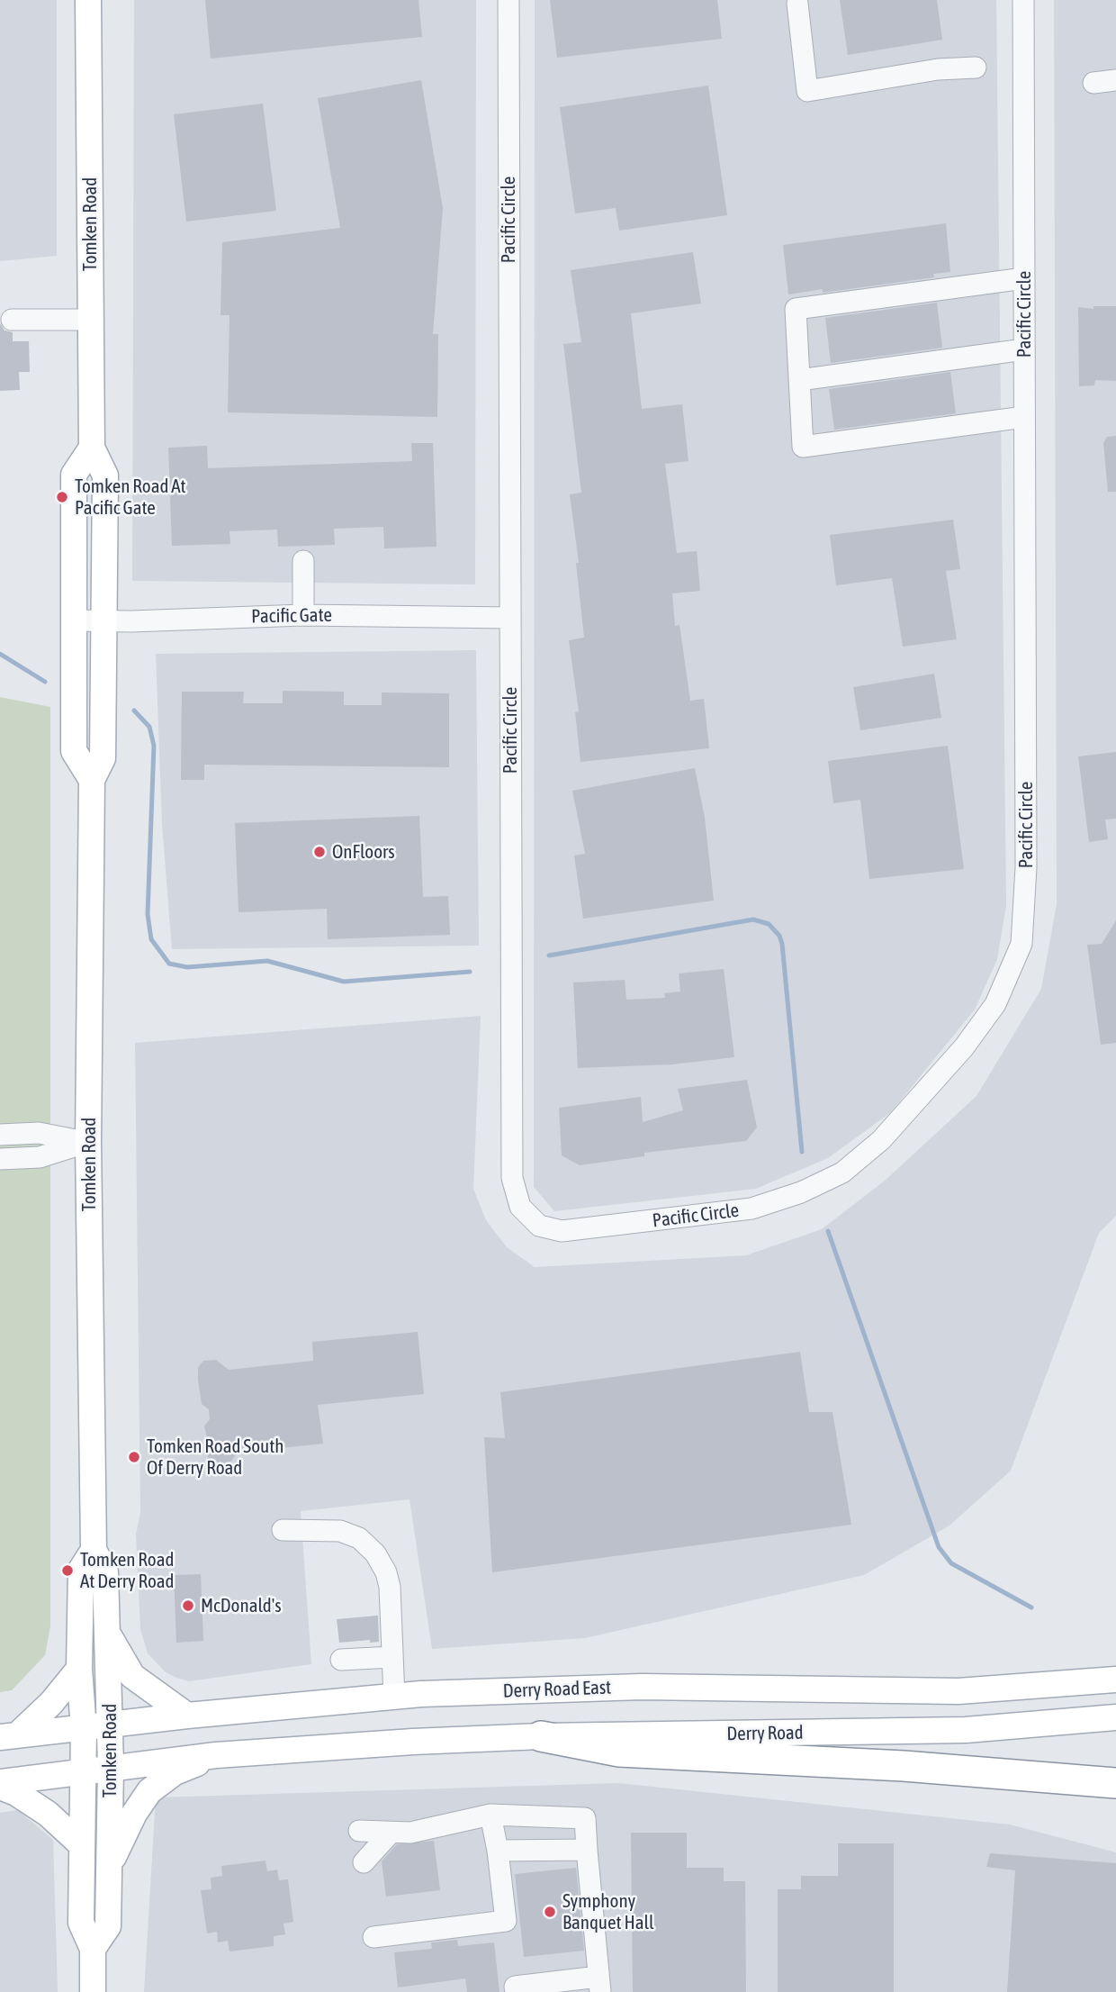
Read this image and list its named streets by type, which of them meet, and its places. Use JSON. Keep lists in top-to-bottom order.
{
  "streets": {
    "main road": ["Tomken Road", "Derry Road East", "Derry Road"],
    "street": ["Pacific Circle", "Pacific Gate"]
  },
  "crossings": [
    ["Pacific Circle", "Pacific Gate"],
    ["Tomken Road", "Pacific Gate"],
    ["Tomken Road", "Derry Road East"]
  ],
  "places": [
    "Tomken Road At Pacific Gate",
    "OnFloors",
    "Tomken Road South Of Derry Road",
    "Tomken Road At Derry Road",
    "McDonald's",
    "Symphony Banquet Hall"
  ]
}
